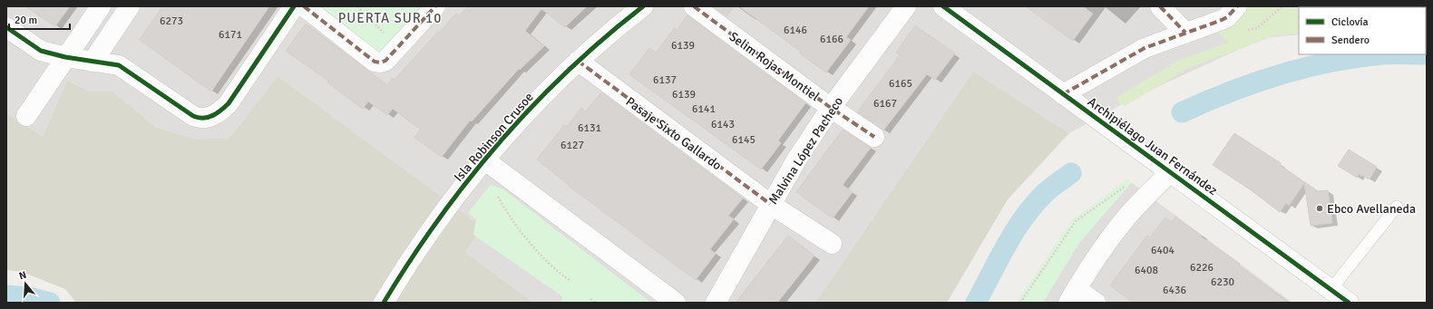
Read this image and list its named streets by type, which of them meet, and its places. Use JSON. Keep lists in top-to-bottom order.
{
  "streets": {
    "street": [
      "Selim Rojas Montiel",
      "Pasaje Sixto Gallardo",
      "Isla Robinson Crusoe",
      "Archipiélago Juan Fernández",
      "Malvina López Pacheco"
    ]
  },
  "crossings": [
    ["Selim Rojas Montiel", "Malvina López Pacheco"],
    ["Pasaje Sixto Gallardo", "Isla Robinson Crusoe"],
    ["Pasaje Sixto Gallardo", "Malvina López Pacheco"]
  ],
  "districts": ["PUERTA SUR 10"],
  "places": ["Ebco Avellaneda"],
  "house_numbers": [
    "6273",
    "6146",
    "6171",
    "6166",
    "6139",
    "6137",
    "6165",
    "6139",
    "6167",
    "6141",
    "6143",
    "6131",
    "6145",
    "6127",
    "6404",
    "6226",
    "6408",
    "6230",
    "6436"
  ],
  "legend": ["Ciclovía", "Sendero"],
  "scale_bar": "20 m",
  "north": "top"
}
